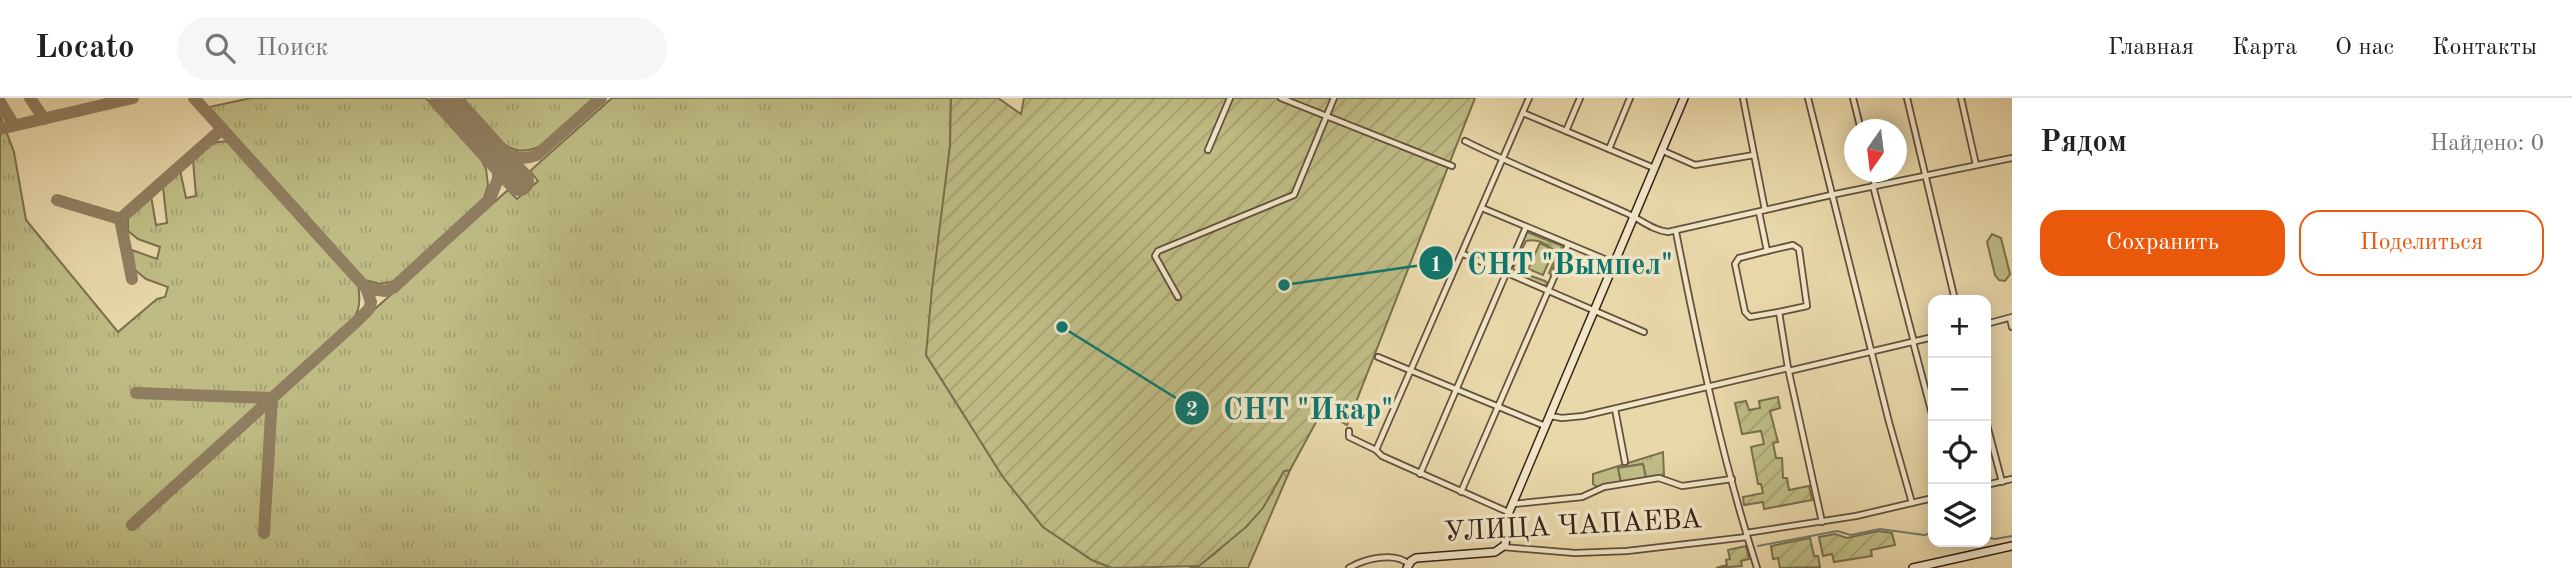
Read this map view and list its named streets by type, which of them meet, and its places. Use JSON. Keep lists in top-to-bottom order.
{
  "streets": {
    "street": ["УЛИЦА ЧАПАЕВА"]
  },
  "places": ["СНТ \"Вымпел\"", "СНТ \"Икар\""],
  "north": "bottom",
  "page": {
    "header": "Locato",
    "search": "Поиск",
    "nav": [
      "Главная",
      "Карта",
      "О нас",
      "Контакты"
    ],
    "heading": ["Рядом", "Найдено: 0"],
    "buttons": ["Сохранить", "Поделиться"],
    "map_buttons": ["+", "−"]
  }
}
